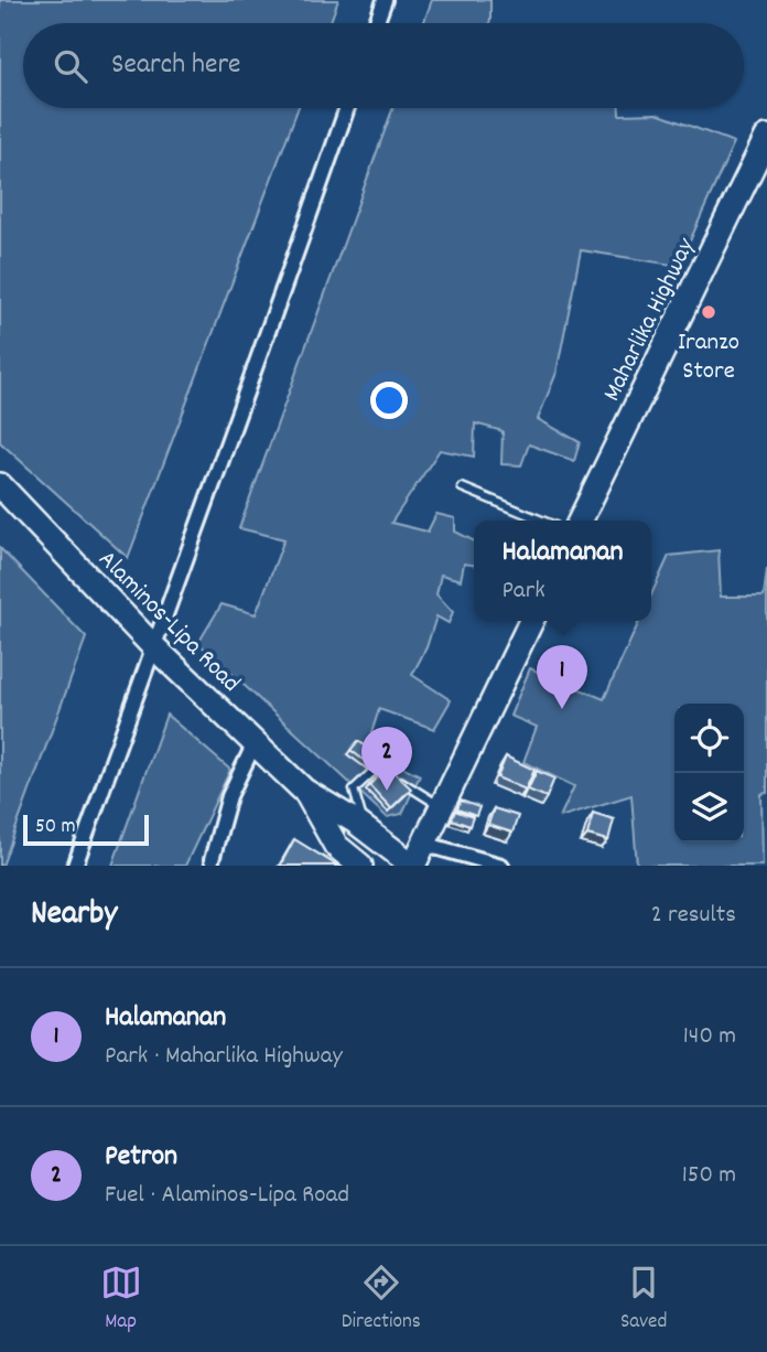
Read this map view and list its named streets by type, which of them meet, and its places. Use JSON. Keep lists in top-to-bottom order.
{
  "streets": {
    "main road": ["Maharlika Highway", "Alaminos-Lipa Road"]
  },
  "places": ["Iranzo Store"],
  "scale_bar": "50 m",
  "page": {
    "search": "Search here",
    "popup": ["Halamanan", "Park"],
    "pins": ["1", "2"],
    "scale": "50 m",
    "heading": ["Nearby", "2 results"],
    "list": [
      {
        "mark": "1",
        "name": "Halamanan",
        "note": "Park · Maharlika Highway",
        "value": "140 m"
      },
      {
        "mark": "2",
        "name": "Petron",
        "note": "Fuel · Alaminos-Lipa Road",
        "value": "150 m"
      }
    ],
    "nav": ["Map", "Directions", "Saved"]
  }
}
